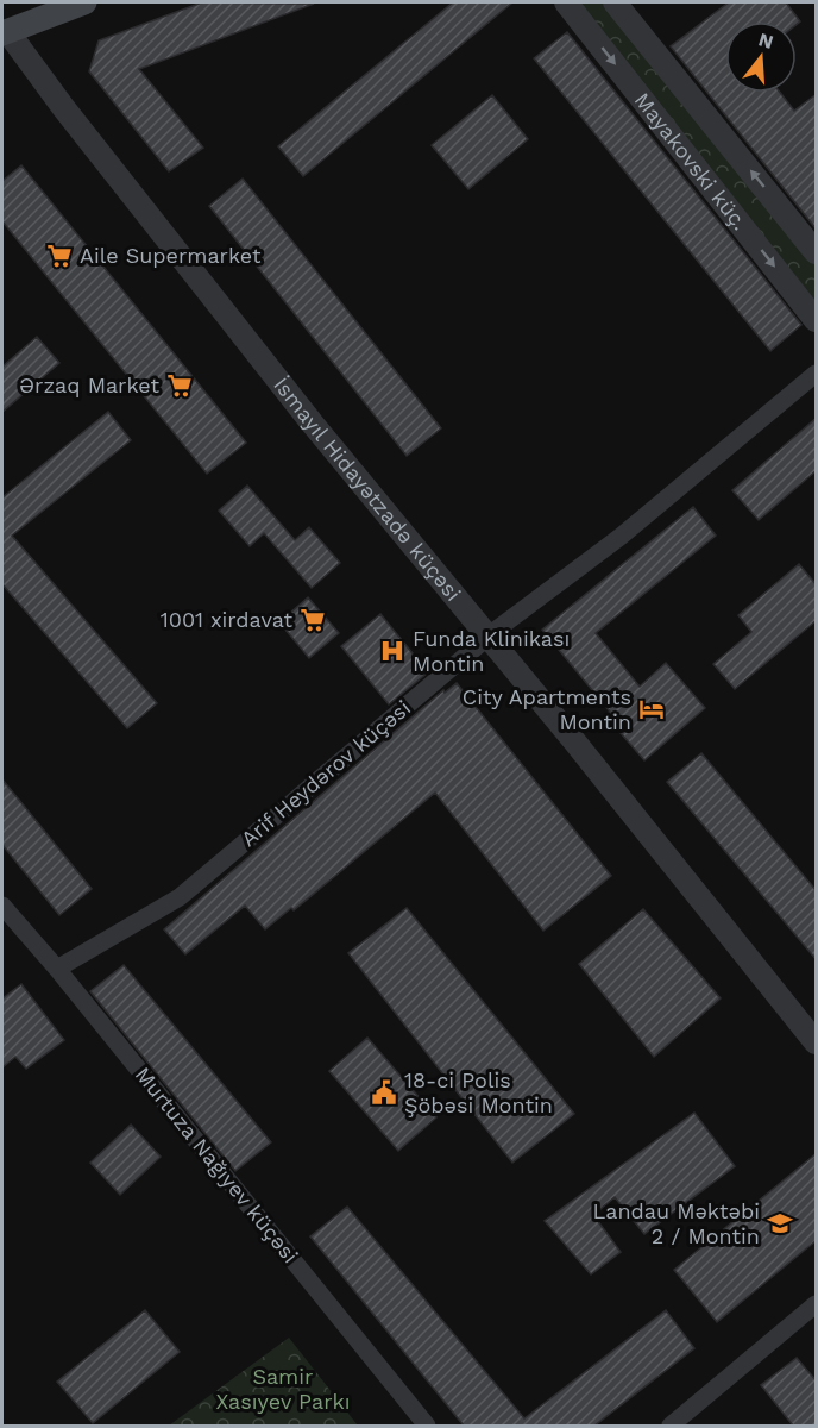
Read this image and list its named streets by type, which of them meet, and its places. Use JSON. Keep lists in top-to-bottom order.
{
  "streets": {
    "street": [
      "Mayakovski küç.",
      "İsmayıl Hidayətzadə küçəsi",
      "Arif Heydərov küçəsi",
      "Murtuza Nağıyev küçəsi"
    ]
  },
  "crossings": [
    ["İsmayıl Hidayətzadə küçəsi", "Arif Heydərov küçəsi"],
    ["Arif Heydərov küçəsi", "Murtuza Nağıyev küçəsi"]
  ],
  "parks": ["Samir Xasıyev Parkı"],
  "places": {
    "supermarket": ["Aile Supermarket", "Ərzaq Market", "1001 xirdavat"],
    "hospital": ["Funda Klinikası Montin"],
    "hotel": ["City Apartments Montin"],
    "public building": ["18-ci Polis Şöbəsi Montin"],
    "school or university": ["Landau Məktəbi 2 / Montin"]
  },
  "north": "top"
}
